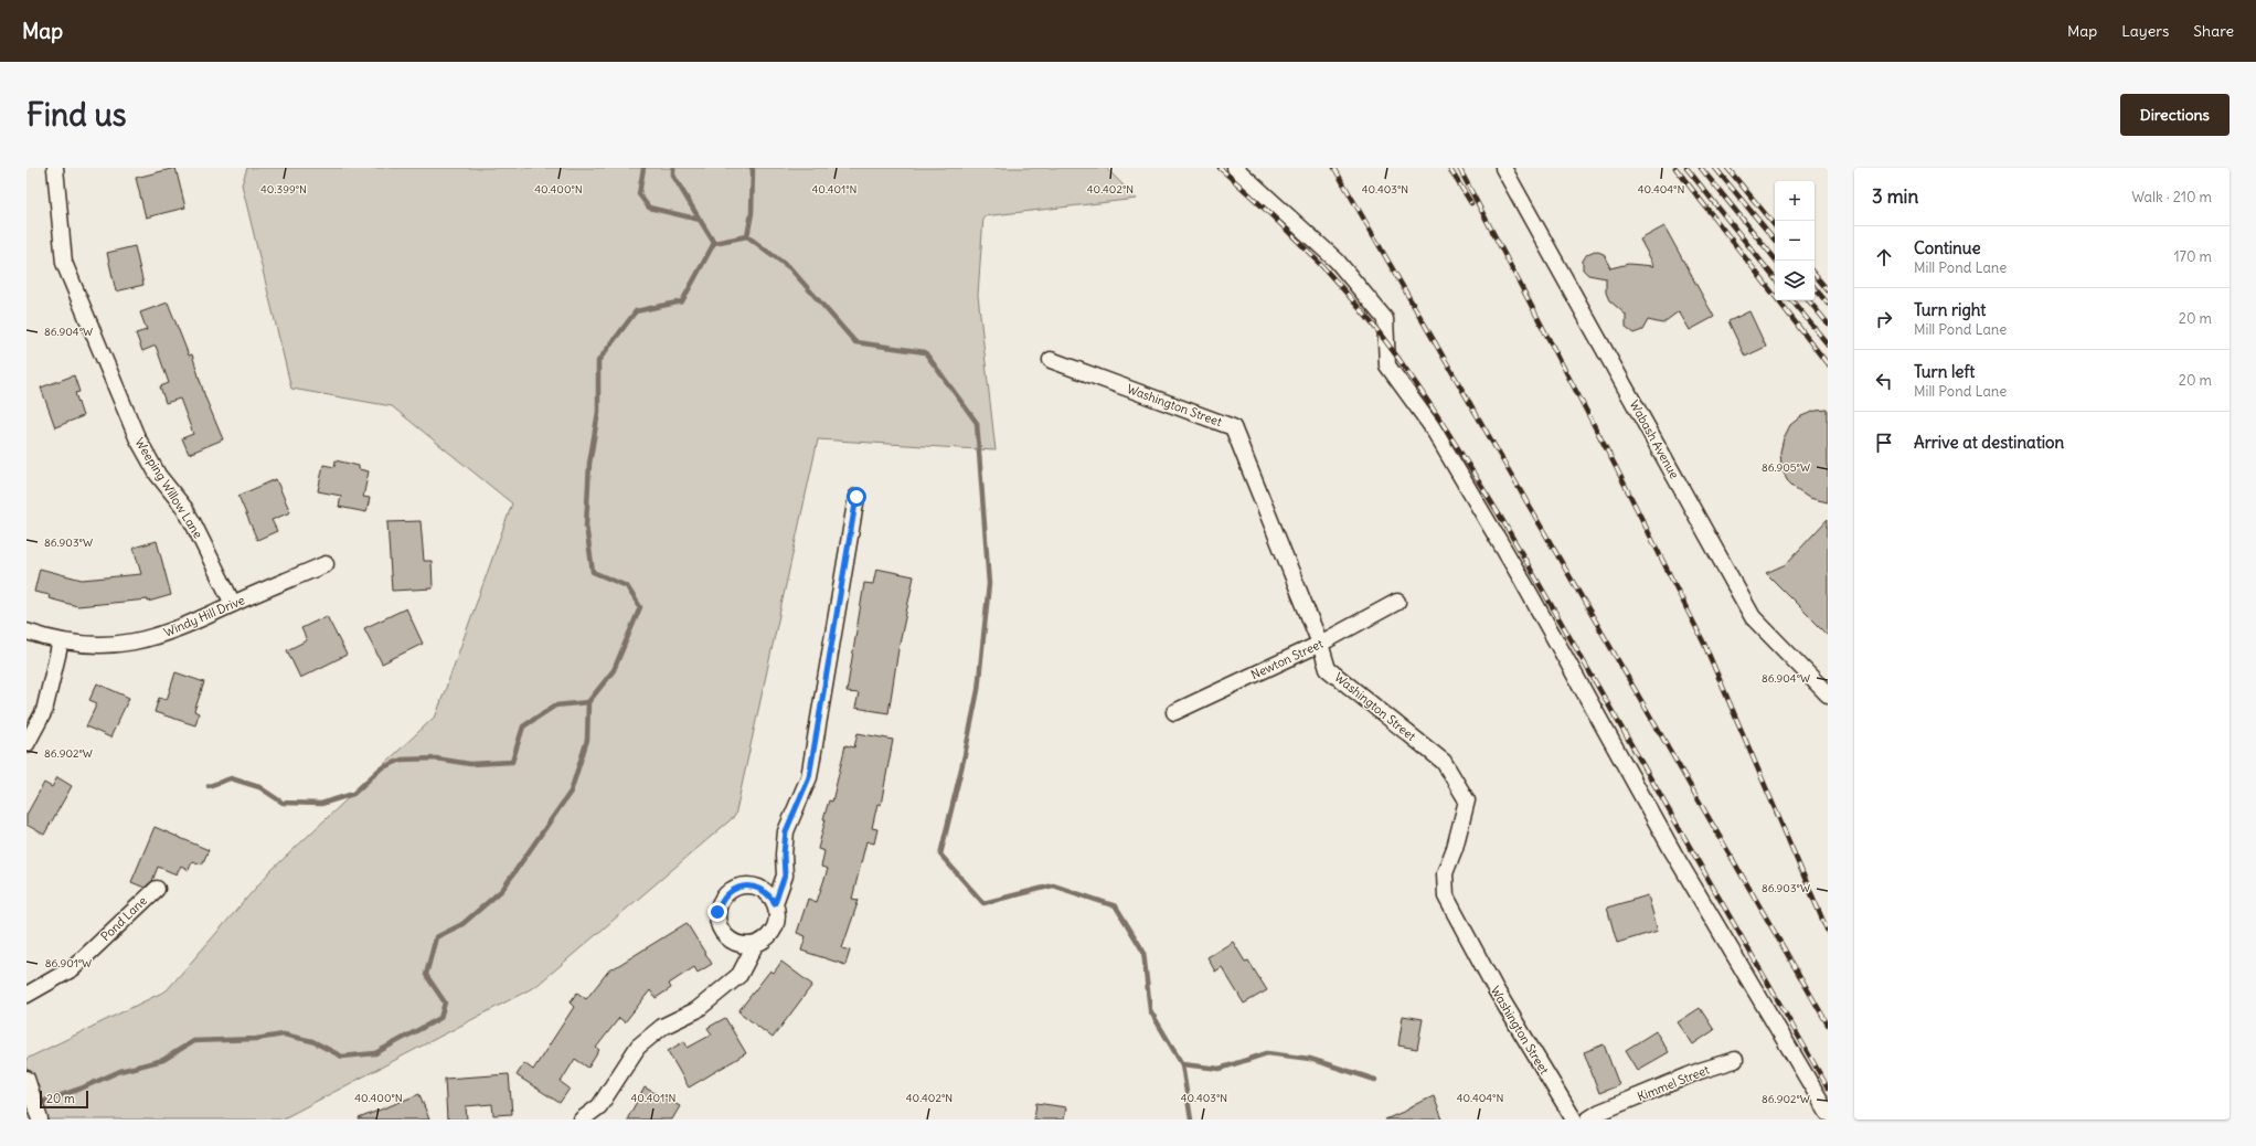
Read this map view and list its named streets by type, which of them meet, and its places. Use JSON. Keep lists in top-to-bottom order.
{
  "streets": {
    "street": [
      "Washington Street",
      "Wabash Avenue",
      "Weeping Willow Lane",
      "Windy Hill Drive",
      "Newton Street",
      "Pond Lane",
      "Kimmel Street"
    ]
  },
  "crossings": [
    ["Washington Street", "Newton Street"],
    ["Weeping Willow Lane", "Windy Hill Drive"]
  ],
  "scale_bar": "20 m",
  "page": {
    "header": "Map",
    "nav": ["Map", "Layers", "Share"],
    "buttons": "Directions",
    "title": "Find us",
    "heading": ["3 min", "Walk · 210 m"],
    "map_buttons": ["+", "−"],
    "list": [
      ["Continue", "Mill Pond Lane", "170 m"],
      ["Turn right", "Mill Pond Lane", "20 m"],
      ["Turn left", "Mill Pond Lane", "20 m"],
      "Arrive at destination"
    ],
    "scale": "20 m"
  },
  "coordinates": [
    "40.399°N",
    "40.400°N",
    "40.401°N",
    "40.402°N",
    "40.403°N",
    "40.404°N",
    "86.904°W",
    "86.905°W",
    "86.903°W",
    "86.902°W",
    "86.901°W"
  ]
}
